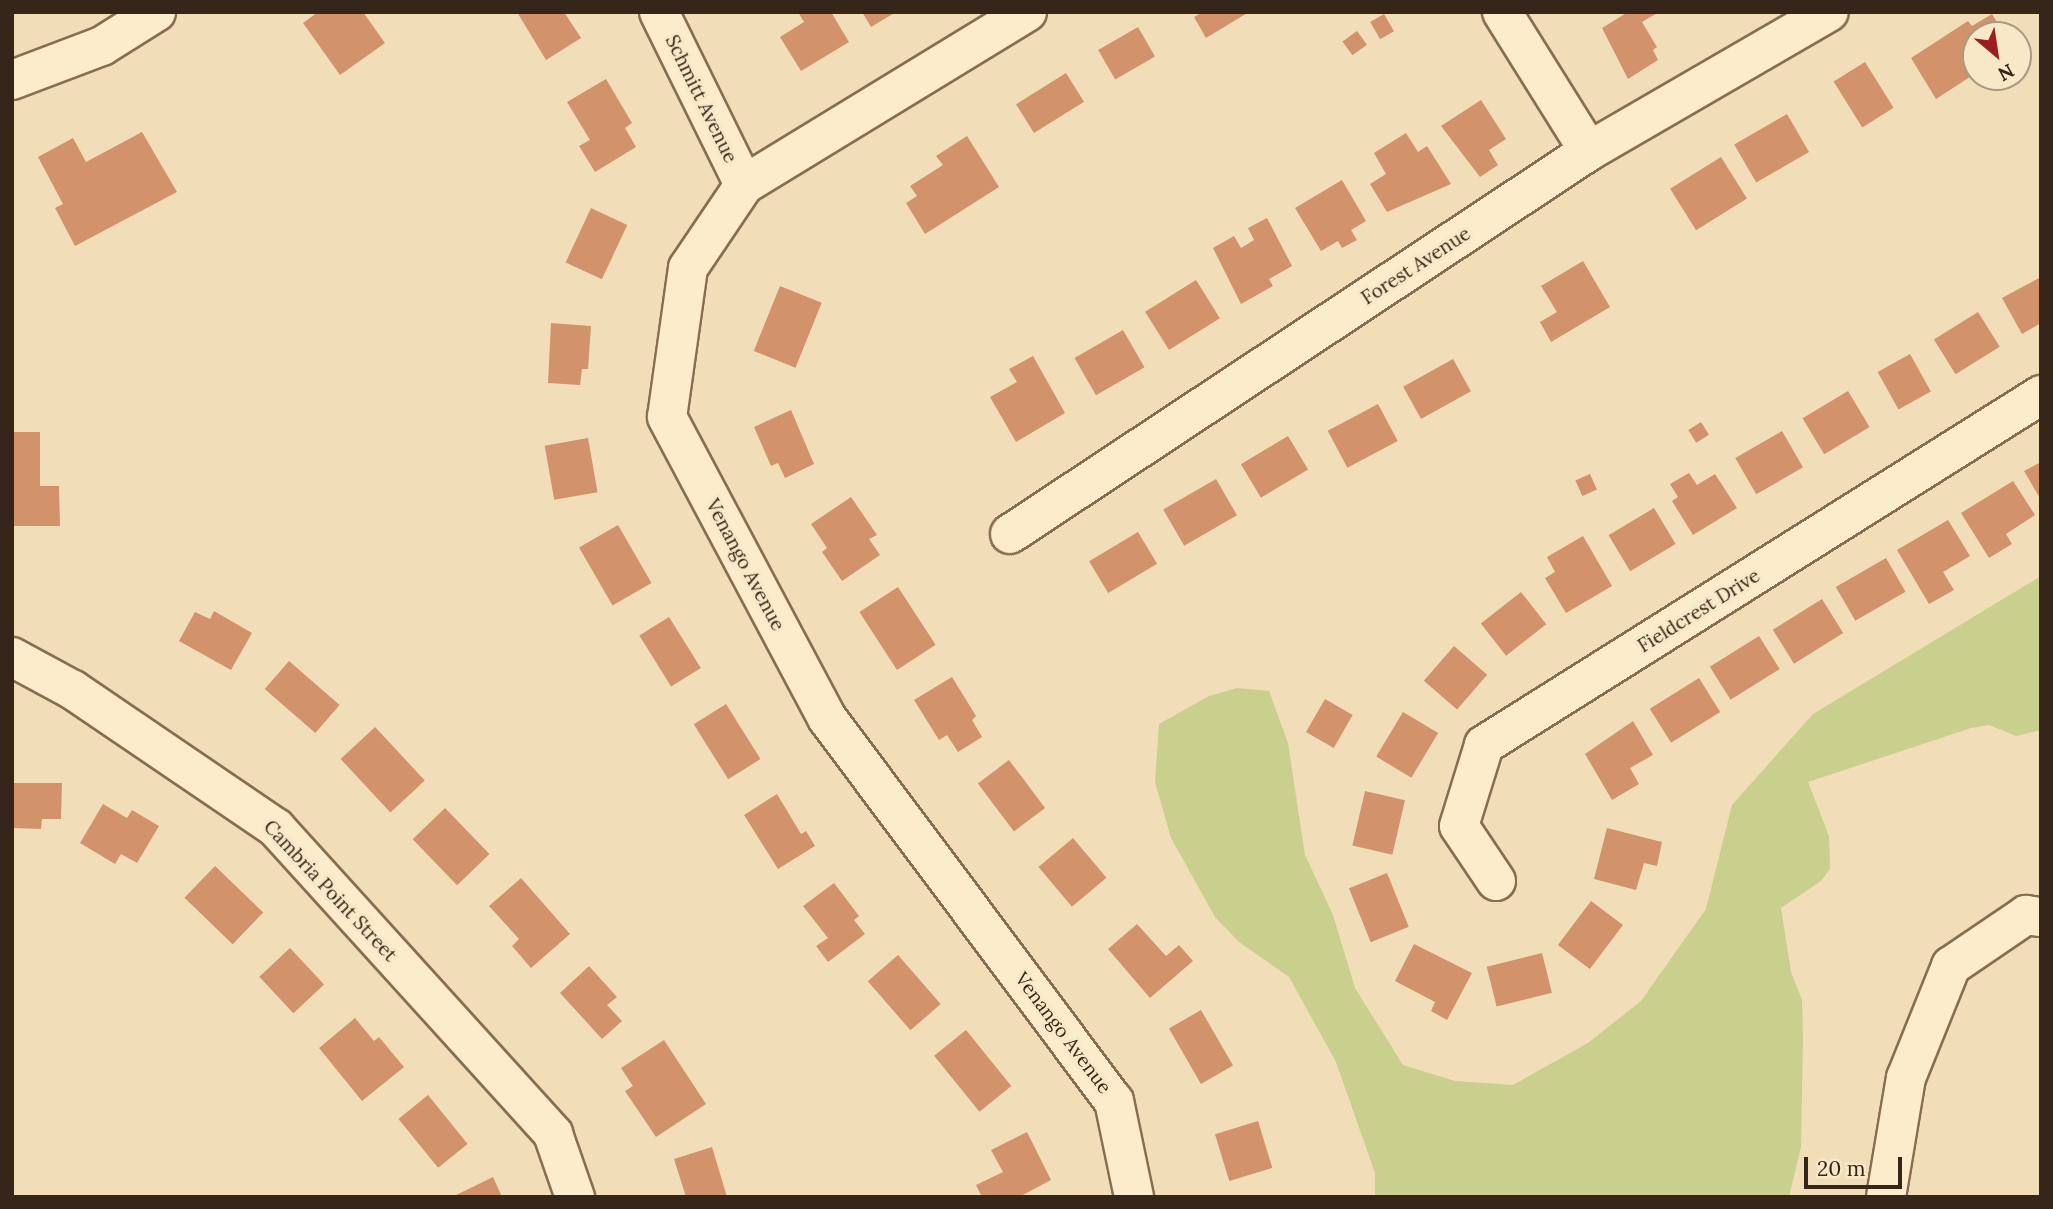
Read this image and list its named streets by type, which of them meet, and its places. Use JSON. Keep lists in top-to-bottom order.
{
  "streets": {
    "street": [
      "Schmitt Avenue",
      "Forest Avenue",
      "Venango Avenue",
      "Fieldcrest Drive",
      "Cambria Point Street"
    ]
  },
  "crossings": [
    ["Schmitt Avenue", "Venango Avenue"]
  ],
  "scale_bar": "20 m",
  "north": "bottom right"
}
